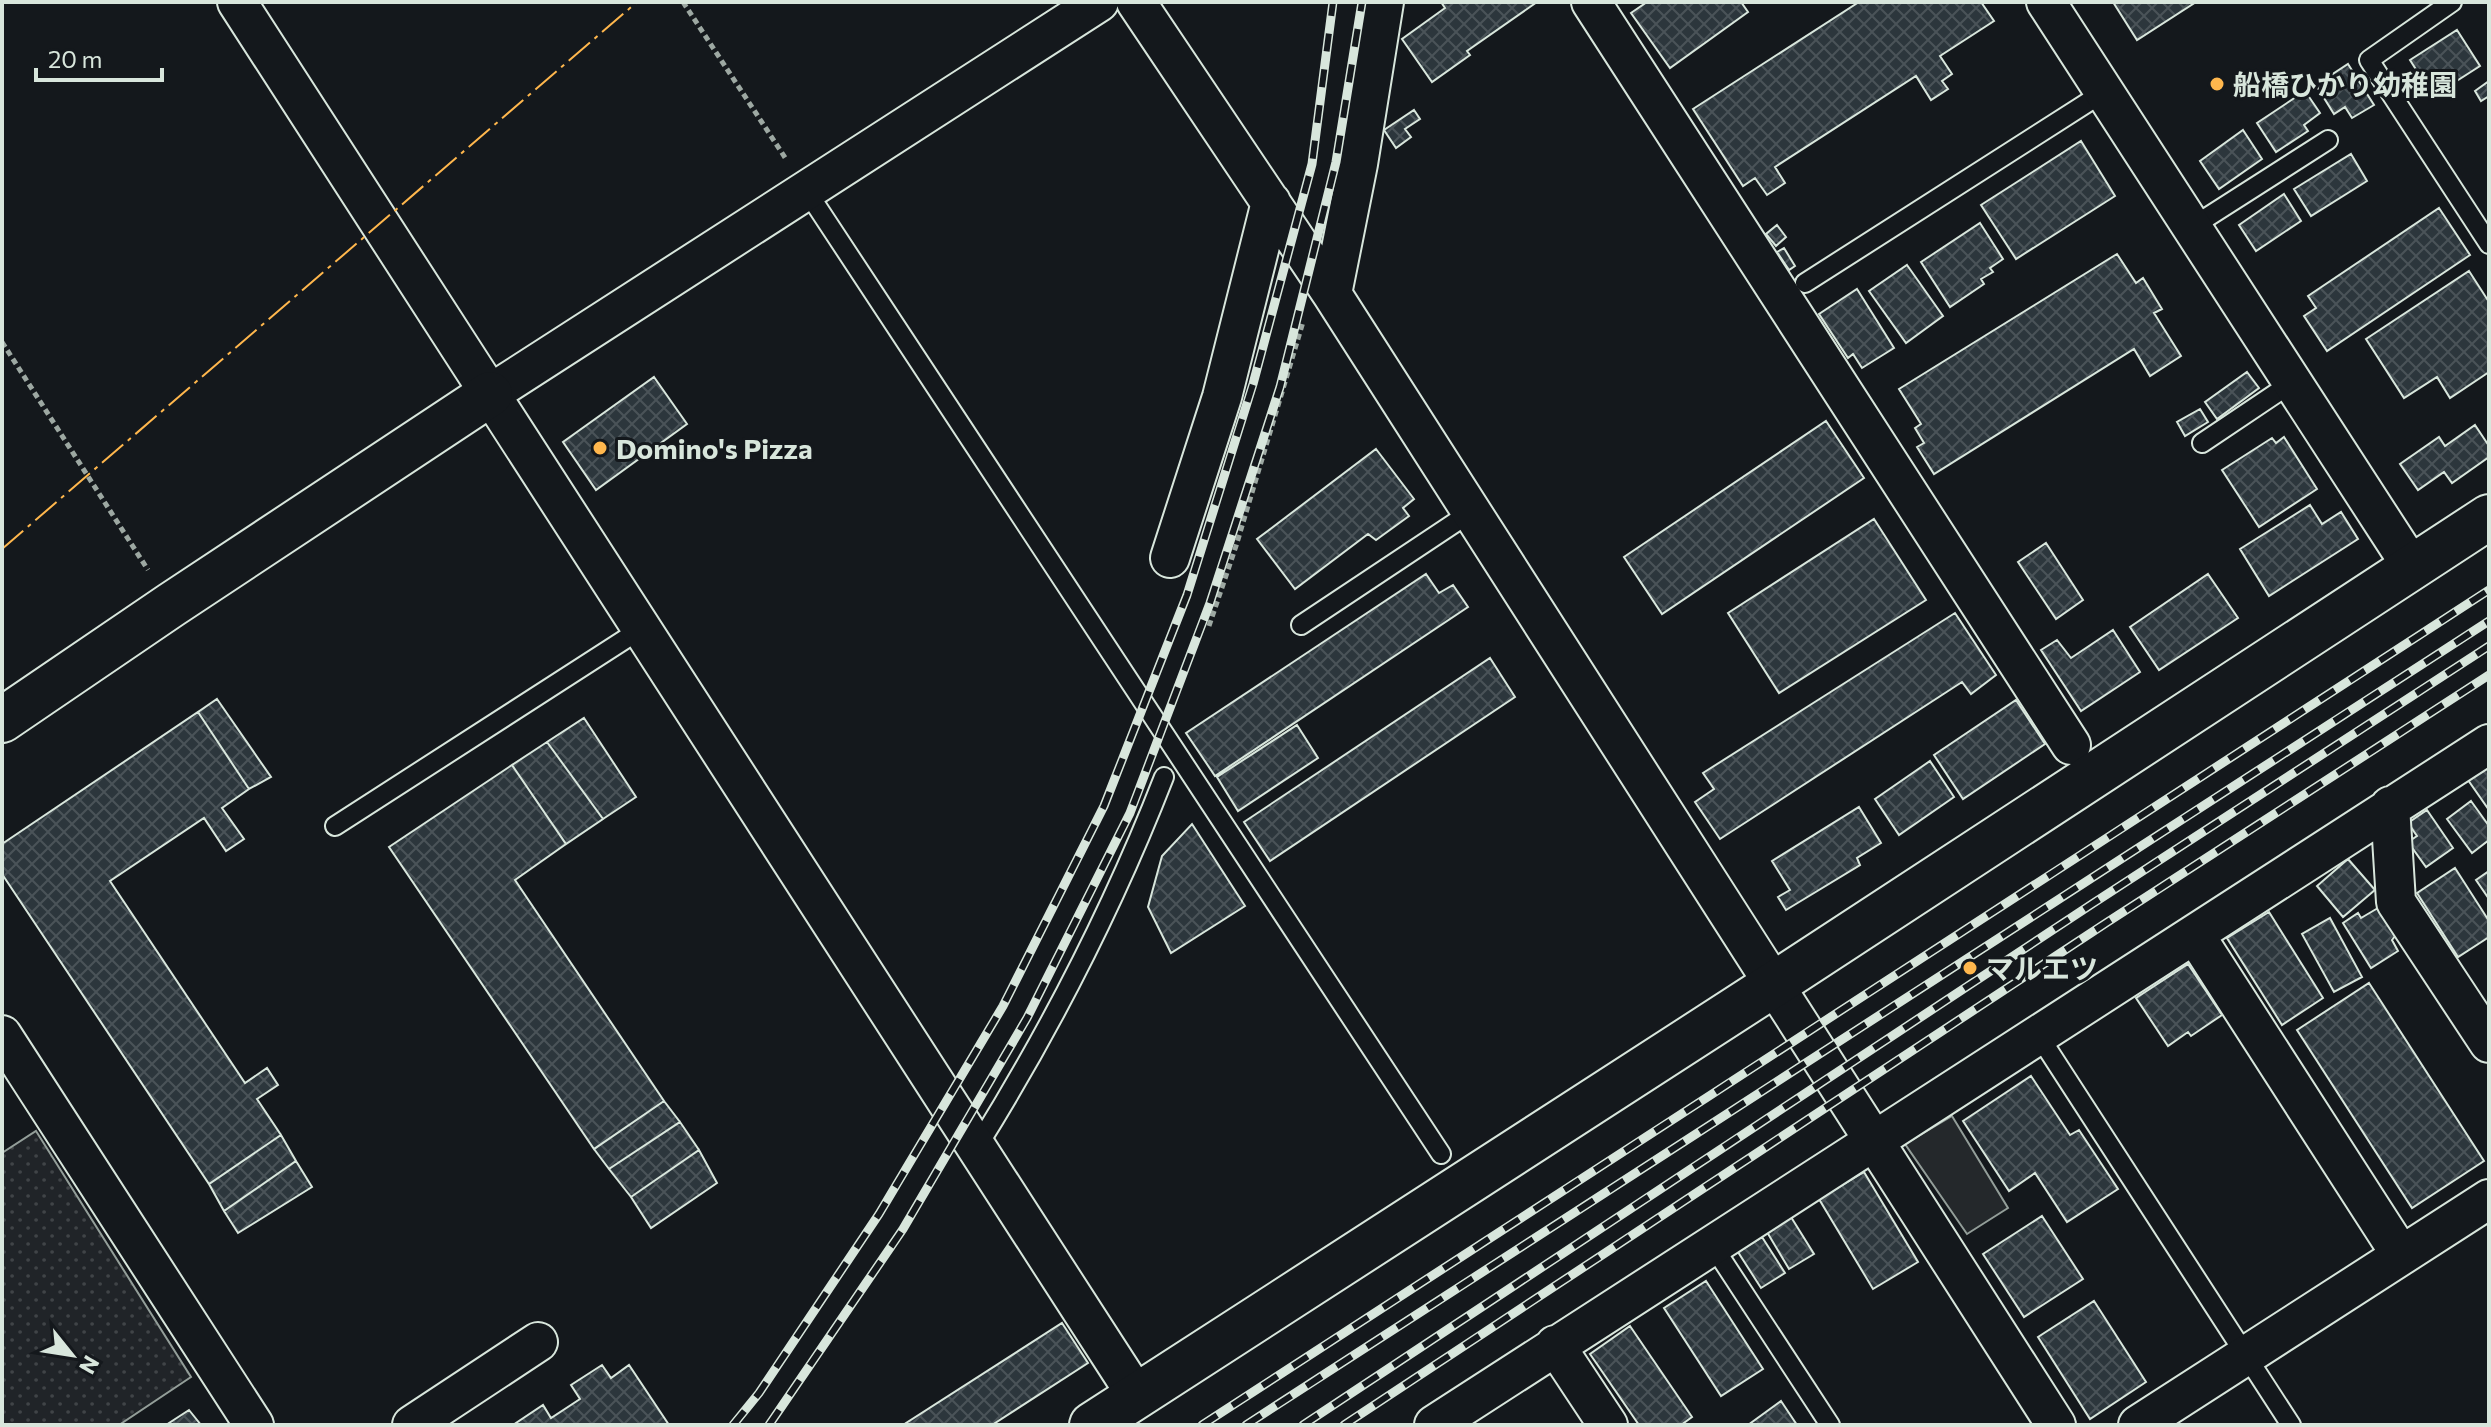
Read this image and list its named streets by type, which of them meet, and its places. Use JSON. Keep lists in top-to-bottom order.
{
  "places": ["船橋ひかり幼稚園", "Domino's Pizza", "マルエツ"],
  "scale_bar": "20 m",
  "north": "bottom right"
}
